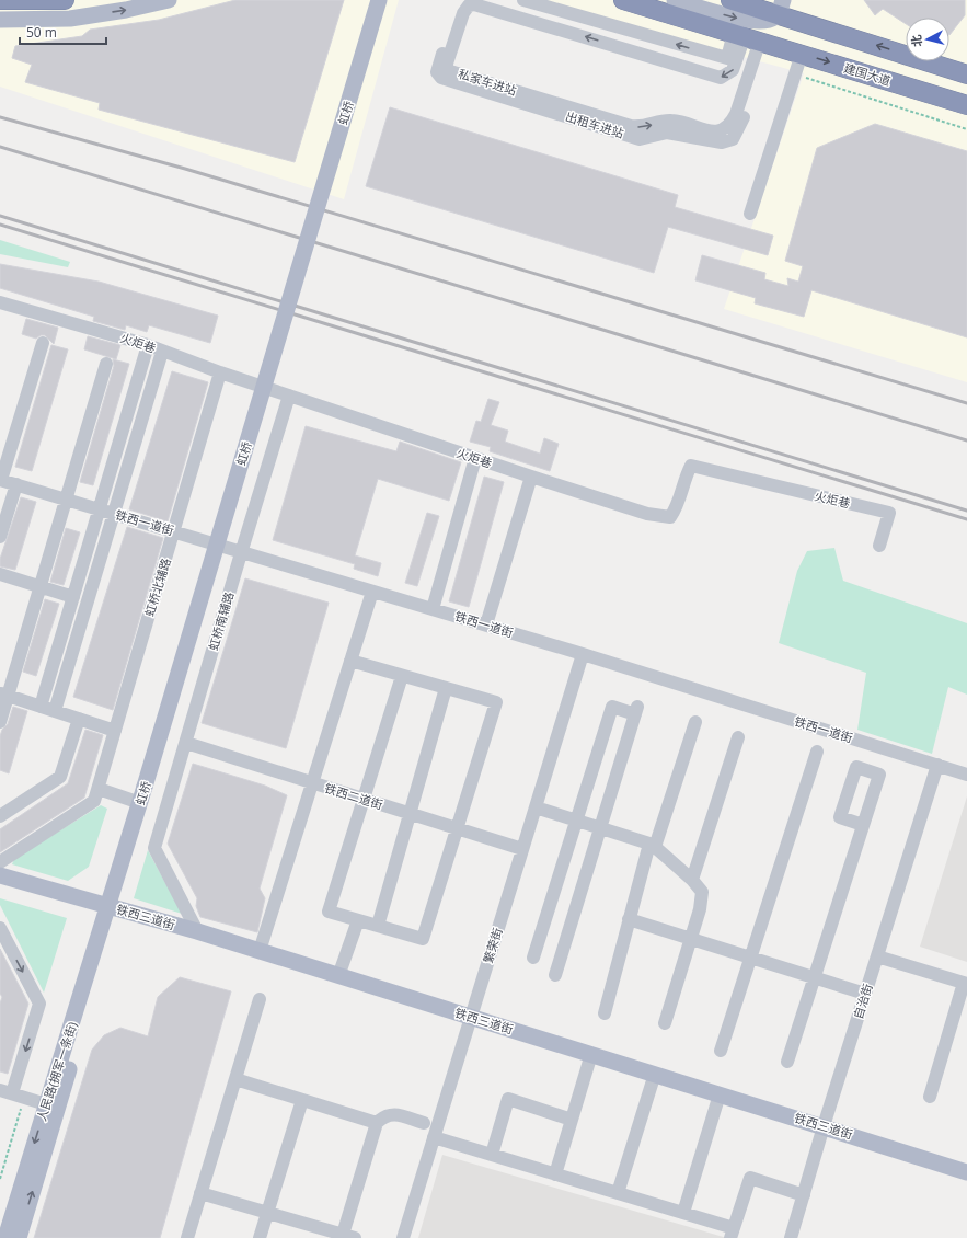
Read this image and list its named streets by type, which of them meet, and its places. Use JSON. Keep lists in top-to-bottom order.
{
  "streets": {
    "highway": ["建国大道"],
    "main road": ["虹桥", "铁西三道街", "人民路(拥军一条街)"],
    "street": [
      "私家车进站",
      "出租车进站",
      "火炬巷",
      "铁西一道街",
      "虹桥北辅路",
      "虹桥南辅路",
      "铁西二道街",
      "繁荣街",
      "自治街"
    ]
  },
  "crossings": [
    ["建国大道", "私家车进站"],
    ["建国大道", "出租车进站"],
    ["私家车进站", "出租车进站"],
    ["虹桥", "铁西三道街"],
    ["虹桥", "人民路(拥军一条街)"],
    ["火炬巷", "虹桥北辅路"],
    ["火炬巷", "虹桥南辅路"],
    ["铁西一道街", "虹桥北辅路"],
    ["铁西一道街", "虹桥南辅路"],
    ["铁西一道街", "繁荣街"],
    ["铁西一道街", "自治街"],
    ["虹桥南辅路", "铁西二道街"],
    ["虹桥南辅路", "铁西三道街"],
    ["铁西二道街", "繁荣街"],
    ["铁西三道街", "繁荣街"],
    ["铁西三道街", "自治街"],
    ["铁西三道街", "人民路(拥军一条街)"]
  ],
  "scale_bar": "50 m",
  "north": "left"
}
